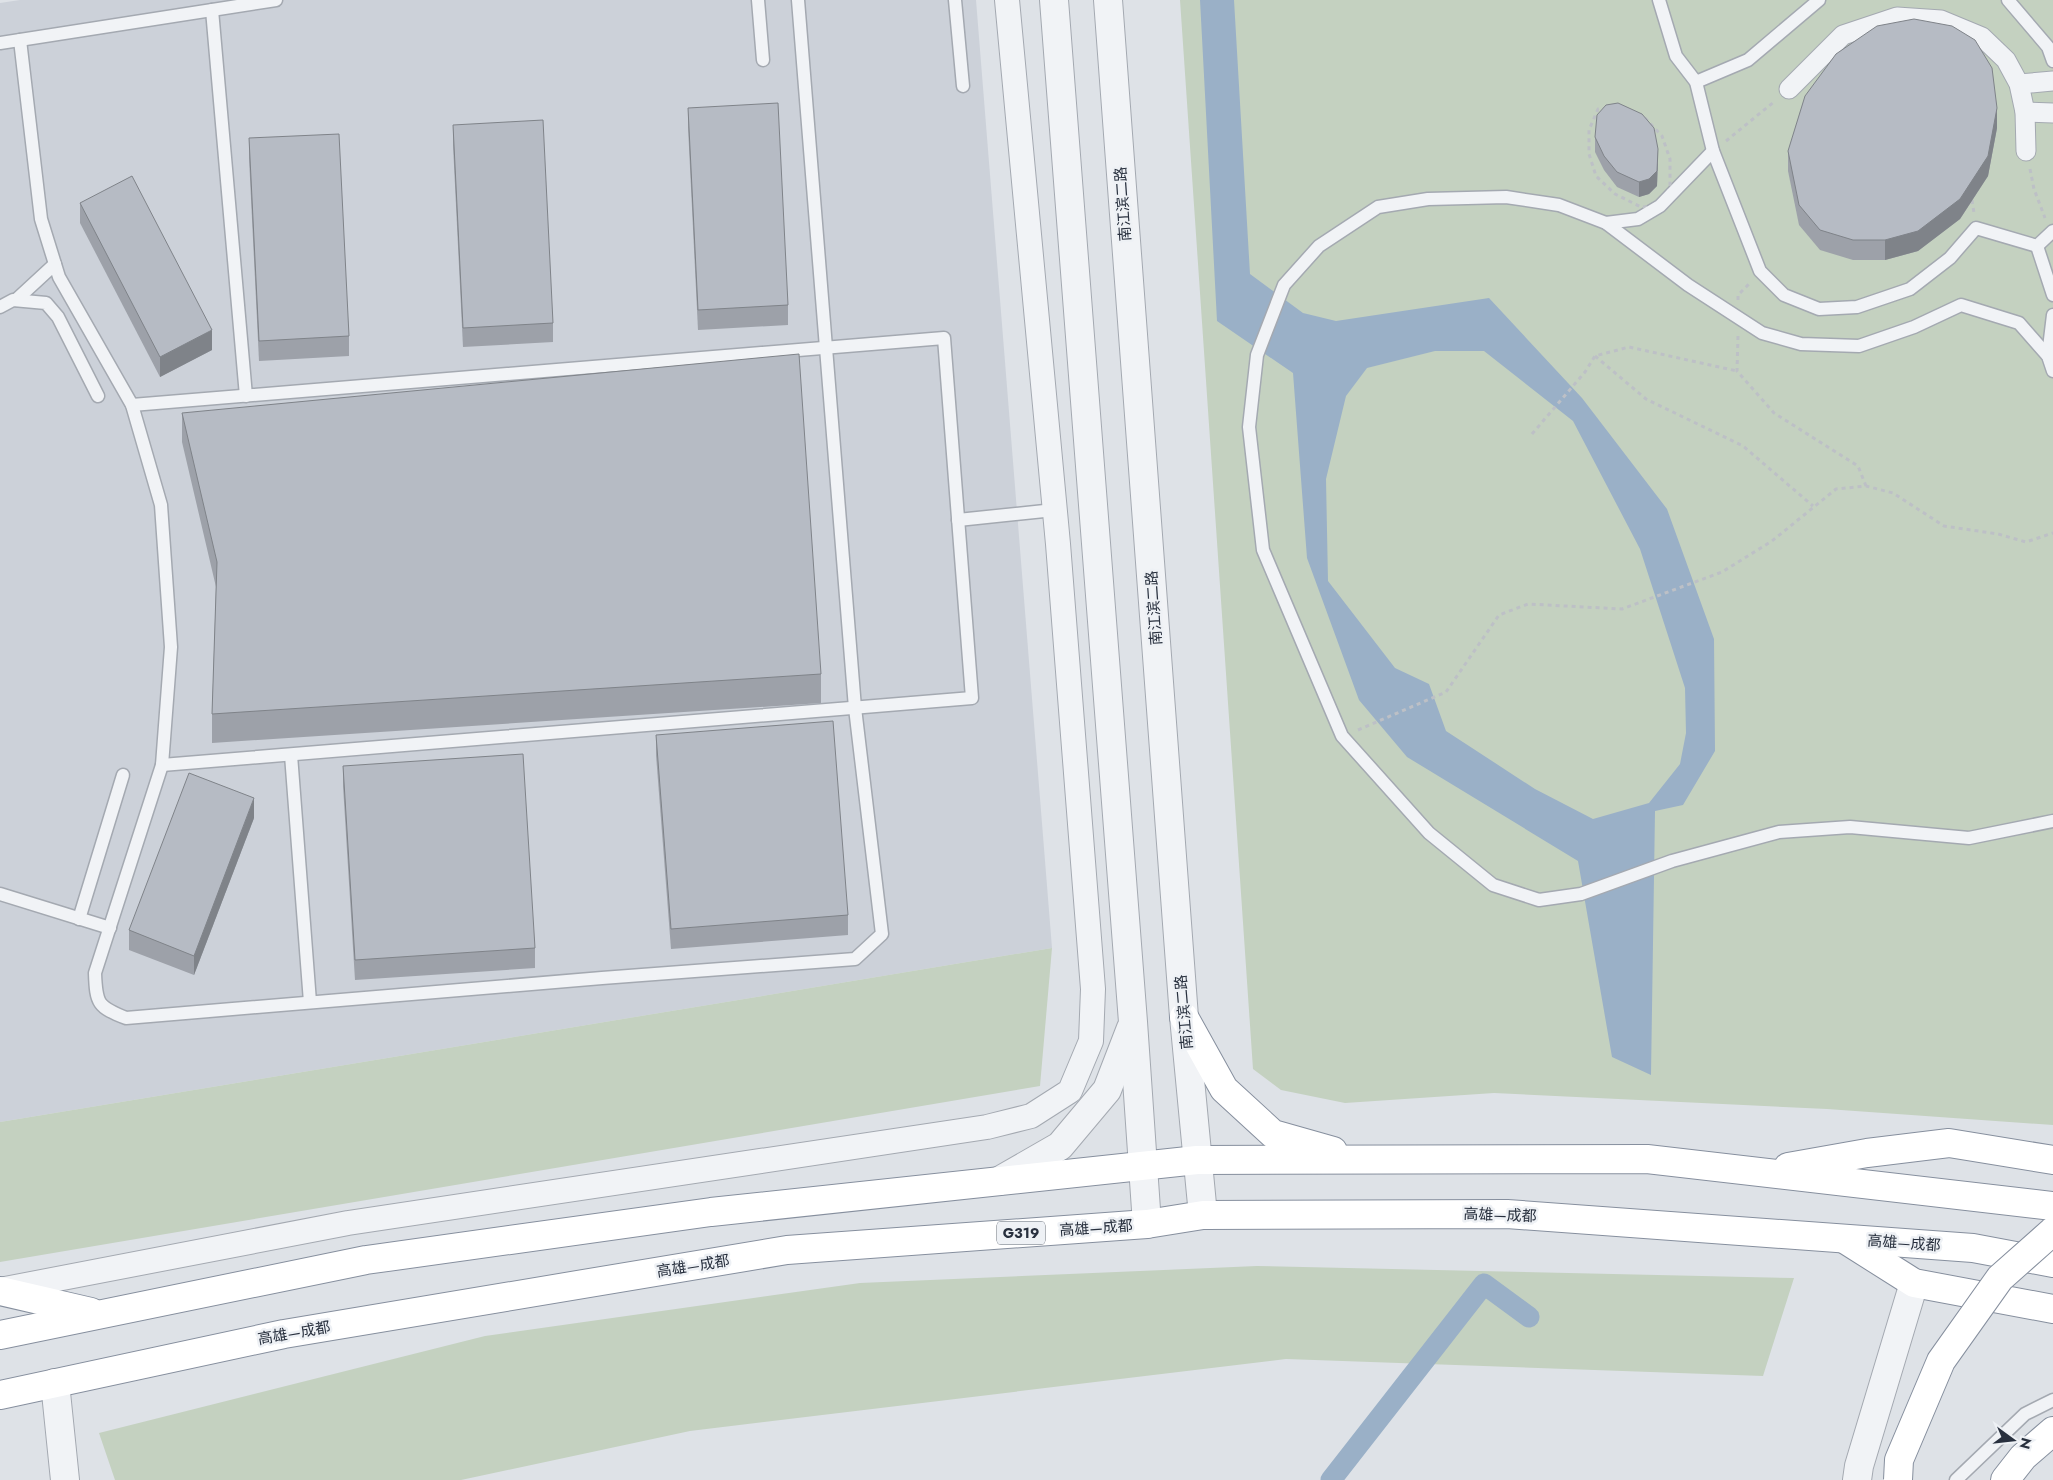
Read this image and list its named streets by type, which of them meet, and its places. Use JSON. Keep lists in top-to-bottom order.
{
  "streets": {
    "highway": ["高雄—成都", "G319"],
    "street": ["南江滨二路"]
  },
  "crossings": [
    ["南江滨二路", "高雄—成都"]
  ],
  "north": "right"
}
